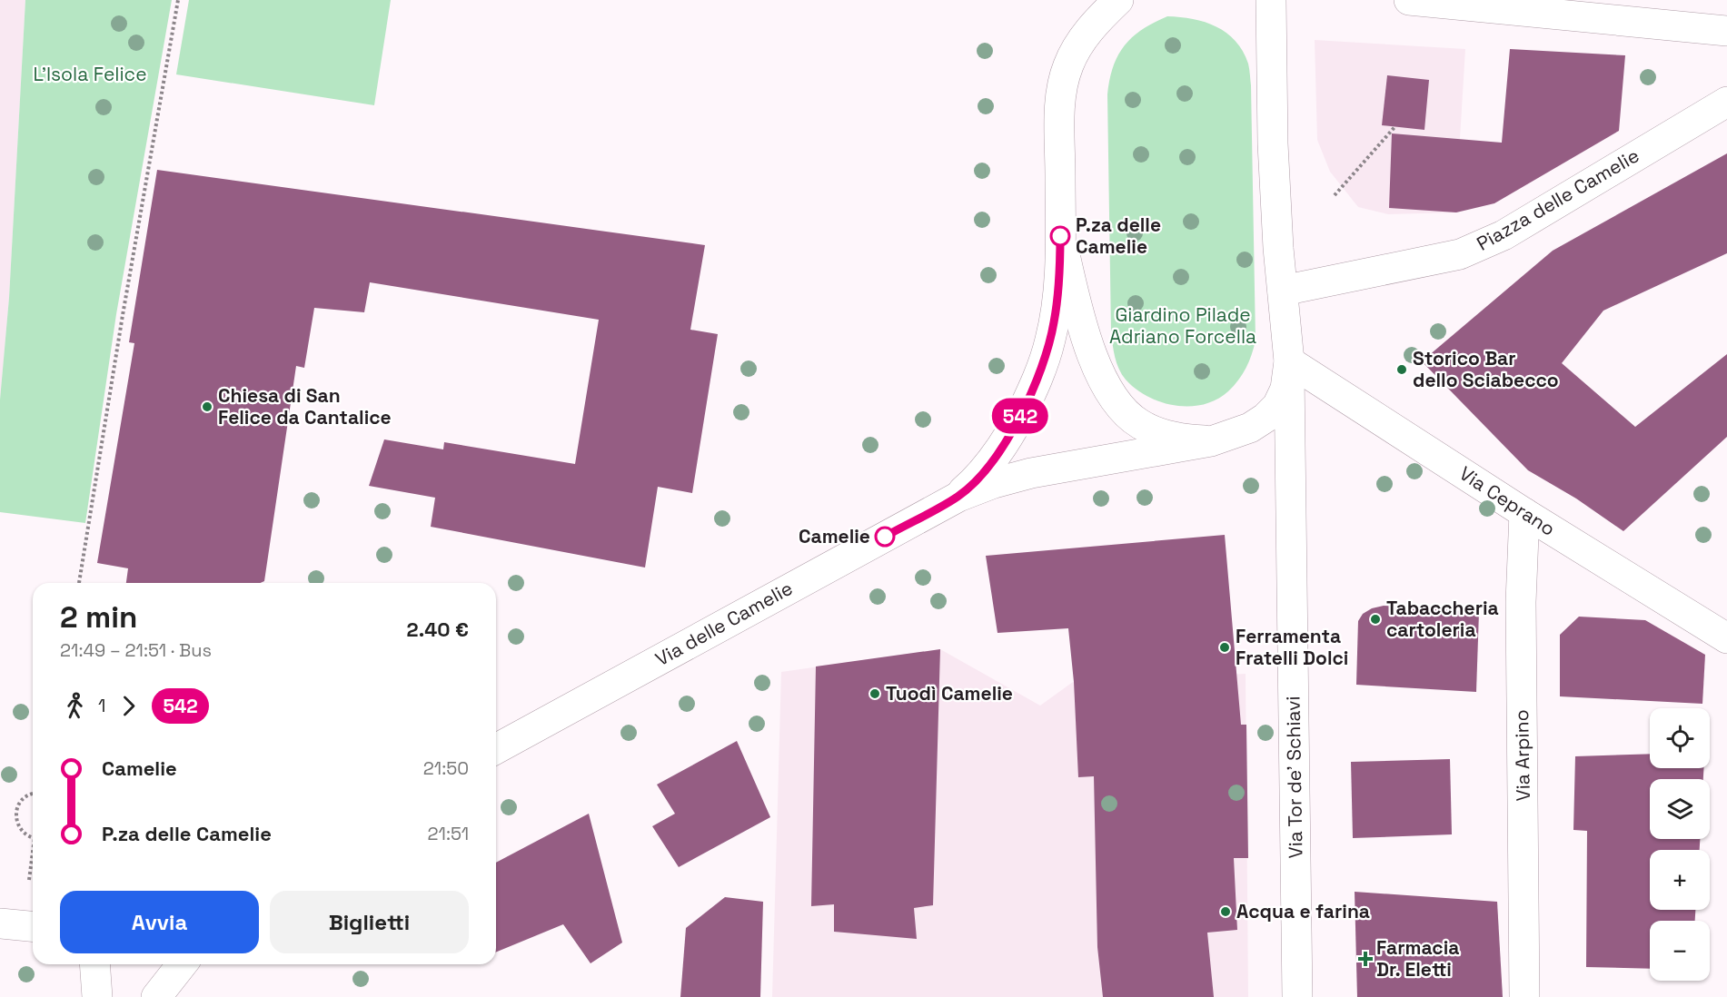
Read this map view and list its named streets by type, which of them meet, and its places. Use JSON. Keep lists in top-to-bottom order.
{
  "streets": {
    "street": [
      "Piazza delle Camelie",
      "Via Ceprano",
      "Via delle Camelie",
      "Via Arpino",
      "Via Tor de' Schiavi"
    ]
  },
  "crossings": [
    ["Via Ceprano", "Via Arpino"],
    ["Via Ceprano", "Via Tor de' Schiavi"]
  ],
  "parks": ["L'Isola Felice", "Giardino Pilade Adriano Forcella"],
  "places": {
    "other": [
      "P.za delle Camelie",
      "Storico Bar dello Sciabecco",
      "Chiesa di San Felice da Cantalice",
      "Camelie",
      "Tabaccheria cartoleria",
      "Ferramenta Fratelli Dolci",
      "Tuodì Camelie",
      "Acqua e farina"
    ],
    "health": ["Farmacia Dr. Eletti"]
  },
  "lines": ["bus line 542"],
  "page": {
    "on_map": "542",
    "heading": ["2 min", "21:49 – 21:51 · Bus", "2.40 €"],
    "legs": ["1", "542"],
    "map_buttons": ["+", "−"],
    "list": [
      {
        "name": "Camelie",
        "value": "21:50"
      },
      {
        "name": "P.za delle Camelie",
        "value": "21:51"
      }
    ],
    "buttons": ["Avvia", "Biglietti"]
  }
}
